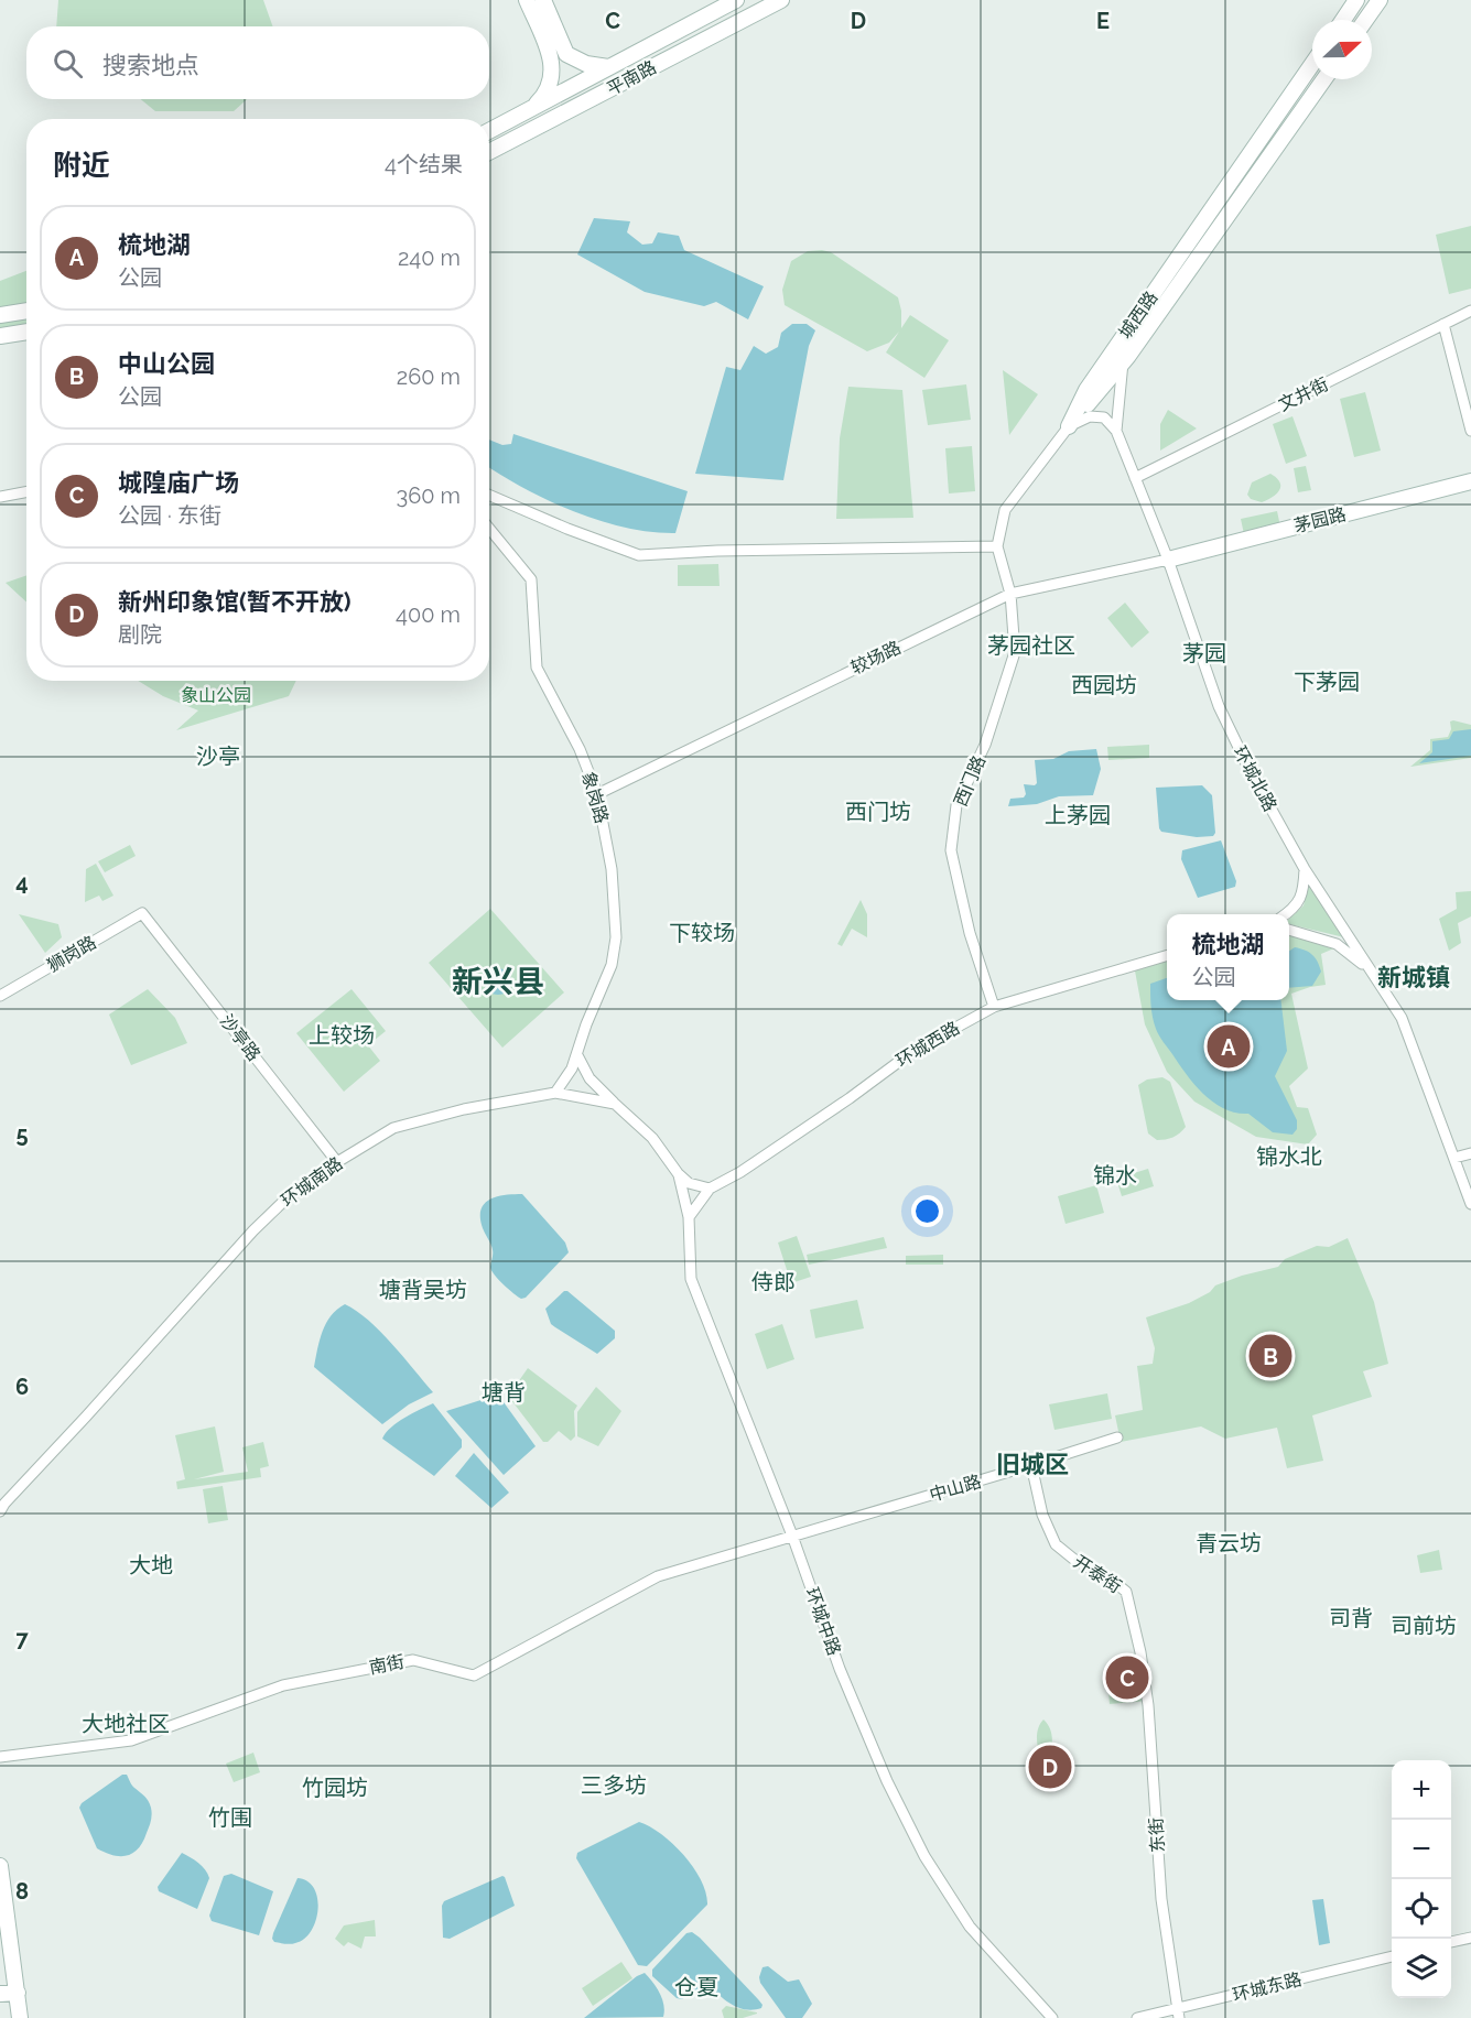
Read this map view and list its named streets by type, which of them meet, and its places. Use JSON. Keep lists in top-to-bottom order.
{
  "streets": {
    "main road": ["平南路", "城西路", "茅园路"],
    "street": [
      "文井街",
      "较场路",
      "环城北路",
      "西门路",
      "象岗路",
      "狮岗路",
      "沙亭路",
      "环城西路",
      "环城南路",
      "中山路",
      "开泰街",
      "环城中路",
      "南街",
      "东街",
      "环城东路"
    ]
  },
  "crossings": [
    ["城西路", "较场路"],
    ["城西路", "环城北路"],
    ["城西路", "西门路"],
    ["文井街", "环城北路"],
    ["茅园路", "较场路"],
    ["茅园路", "环城北路"],
    ["较场路", "环城北路"],
    ["较场路", "西门路"],
    ["较场路", "象岗路"],
    ["西门路", "环城西路"],
    ["象岗路", "环城南路"],
    ["狮岗路", "沙亭路"],
    ["沙亭路", "环城南路"],
    ["中山路", "开泰街"],
    ["中山路", "环城中路"],
    ["中山路", "南街"],
    ["开泰街", "东街"],
    ["环城中路", "南街"],
    ["东街", "环城东路"]
  ],
  "districts": [
    "茅园社区",
    "茅园",
    "下茅园",
    "西园坊",
    "沙亭",
    "西门坊",
    "上茅园",
    "下较场",
    "新城镇",
    "新兴县",
    "上较场",
    "锦水北",
    "锦水",
    "侍郎",
    "塘背吴坊",
    "塘背",
    "旧城区",
    "青云坊",
    "大地",
    "司背",
    "司前坊",
    "大地社区",
    "三多坊",
    "竹园坊",
    "竹围",
    "仓夏"
  ],
  "parks": ["象山公园"],
  "north": "right",
  "page": {
    "search": "搜索地点",
    "heading": ["附近", "4个结果"],
    "list": [
      {
        "mark": "A",
        "name": "梳地湖",
        "note": "公园",
        "value": "240 m"
      },
      {
        "mark": "B",
        "name": "中山公园",
        "note": "公园",
        "value": "260 m"
      },
      {
        "mark": "C",
        "name": "城隍庙广场",
        "note": "公园 · 东街",
        "value": "360 m"
      },
      {
        "mark": "D",
        "name": "新州印象馆(暂不开放)",
        "note": "剧院",
        "value": "400 m"
      }
    ],
    "popup": ["梳地湖", "公园"],
    "pins": [
      "A",
      "B",
      "C",
      "D"
    ],
    "map_buttons": ["+", "−"]
  },
  "grid": {
    "columns": ["C", "D", "E"],
    "rows": [
      "4",
      "5",
      "6",
      "7",
      "8"
    ]
  }
}
